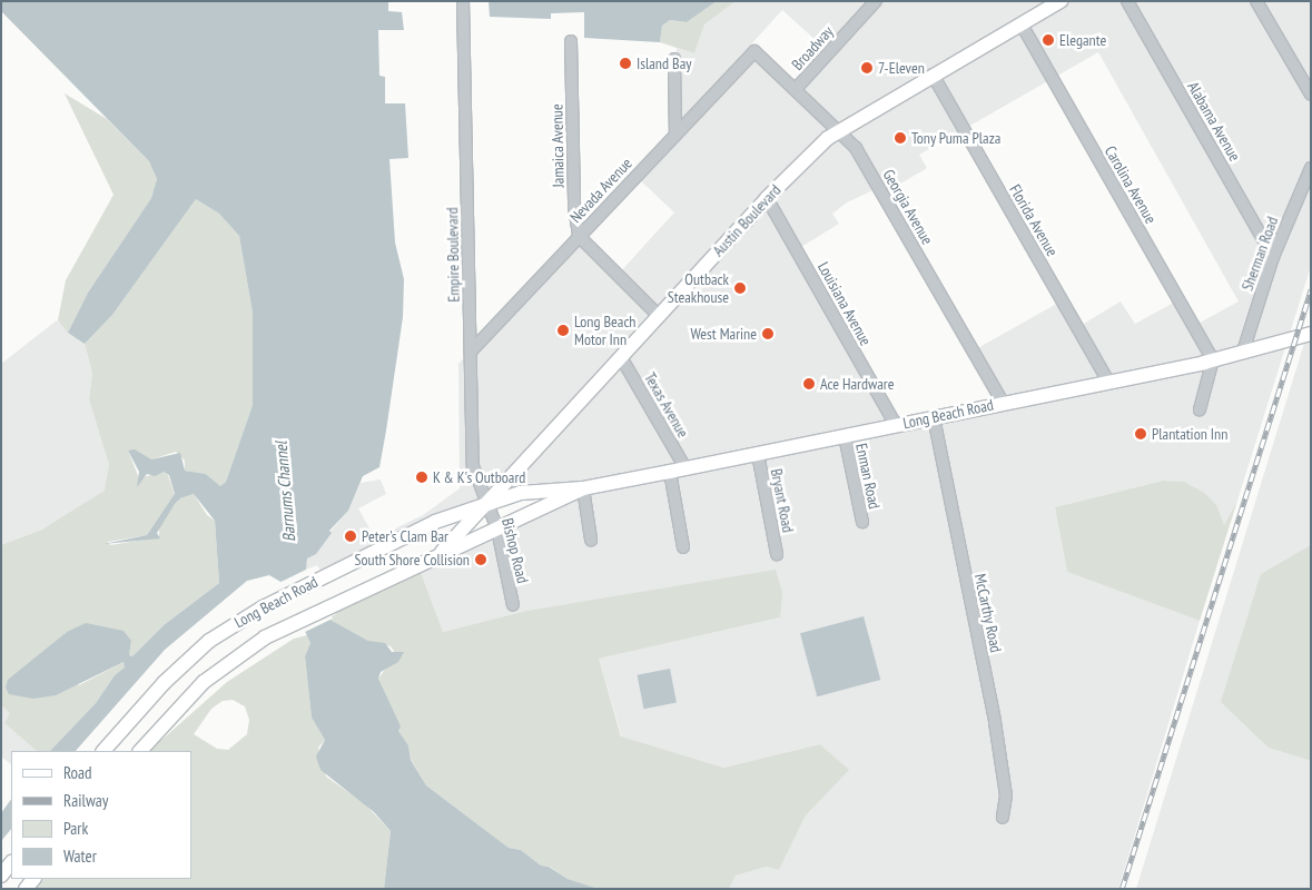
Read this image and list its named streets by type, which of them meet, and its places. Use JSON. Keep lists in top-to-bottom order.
{
  "streets": {
    "main road": ["Austin Boulevard", "Long Beach Road"],
    "street": [
      "Broadway",
      "Alabama Avenue",
      "Jamaica Avenue",
      "Carolina Avenue",
      "Nevada Avenue",
      "Georgia Avenue",
      "Florida Avenue",
      "Sherman Road",
      "Empire Boulevard",
      "Louisiana Avenue",
      "Texas Avenue",
      "Enman Road",
      "Bryant Road",
      "Bishop Road",
      "McCarthy Road"
    ]
  },
  "crossings": [
    ["Broadway", "Georgia Avenue"],
    ["Alabama Avenue", "Sherman Road"],
    ["Jamaica Avenue", "Nevada Avenue"],
    ["Carolina Avenue", "Austin Boulevard"],
    ["Carolina Avenue", "Long Beach Road"],
    ["Nevada Avenue", "Georgia Avenue"],
    ["Nevada Avenue", "Empire Boulevard"],
    ["Georgia Avenue", "Austin Boulevard"],
    ["Georgia Avenue", "Long Beach Road"],
    ["Austin Boulevard", "Florida Avenue"],
    ["Austin Boulevard", "Empire Boulevard"],
    ["Austin Boulevard", "Louisiana Avenue"],
    ["Austin Boulevard", "Texas Avenue"],
    ["Austin Boulevard", "Long Beach Road"],
    ["Austin Boulevard", "Bishop Road"],
    ["Florida Avenue", "Long Beach Road"],
    ["Sherman Road", "Long Beach Road"],
    ["Empire Boulevard", "Long Beach Road"],
    ["Empire Boulevard", "Bishop Road"],
    ["Louisiana Avenue", "Long Beach Road"],
    ["Texas Avenue", "Long Beach Road"],
    ["Long Beach Road", "Enman Road"],
    ["Long Beach Road", "Bryant Road"],
    ["Long Beach Road", "Bishop Road"],
    ["Long Beach Road", "McCarthy Road"]
  ],
  "water": ["Barnums Channel"],
  "places": [
    "Elegante",
    "Island Bay",
    "7-Eleven",
    "Tony Puma Plaza",
    "Outback Steakhouse",
    "Long Beach Motor Inn",
    "West Marine",
    "Ace Hardware",
    "Plantation Inn",
    "K & K's Outboard",
    "Peter's Clam Bar",
    "South Shore Collision"
  ],
  "legend": [
    "Road",
    "Railway",
    "Park",
    "Water"
  ]
}
